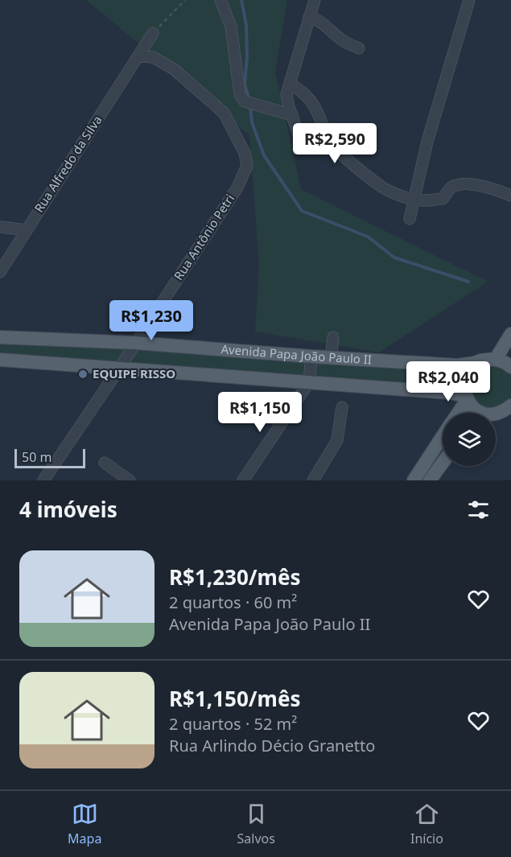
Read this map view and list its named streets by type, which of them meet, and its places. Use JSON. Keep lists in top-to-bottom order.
{
  "streets": {
    "main road": ["Avenida Papa João Paulo II"],
    "street": ["Rua Alfredo da Silva", "Rua Antônio Petri"]
  },
  "crossings": [
    ["Rua Alfredo da Silva", "Rua Antônio Petri"],
    ["Rua Antônio Petri", "Avenida Papa João Paulo II"]
  ],
  "places": ["EQUIPE RISSO"],
  "scale_bar": "50 m",
  "page": {
    "price": [
      "R$2,590",
      "R$1,230",
      "R$2,040",
      "R$1,150"
    ],
    "scale": "50 m",
    "heading": "4 imóveis",
    "list": [
      {
        "name": "R$1,230/mês",
        "note": "2 quartos · 60 m² · Avenida Papa João Paulo II"
      },
      {
        "name": "R$1,150/mês",
        "note": "2 quartos · 52 m² · Rua Arlindo Décio Granetto"
      }
    ],
    "tabs": ["Mapa", "Salvos", "Início"]
  }
}
